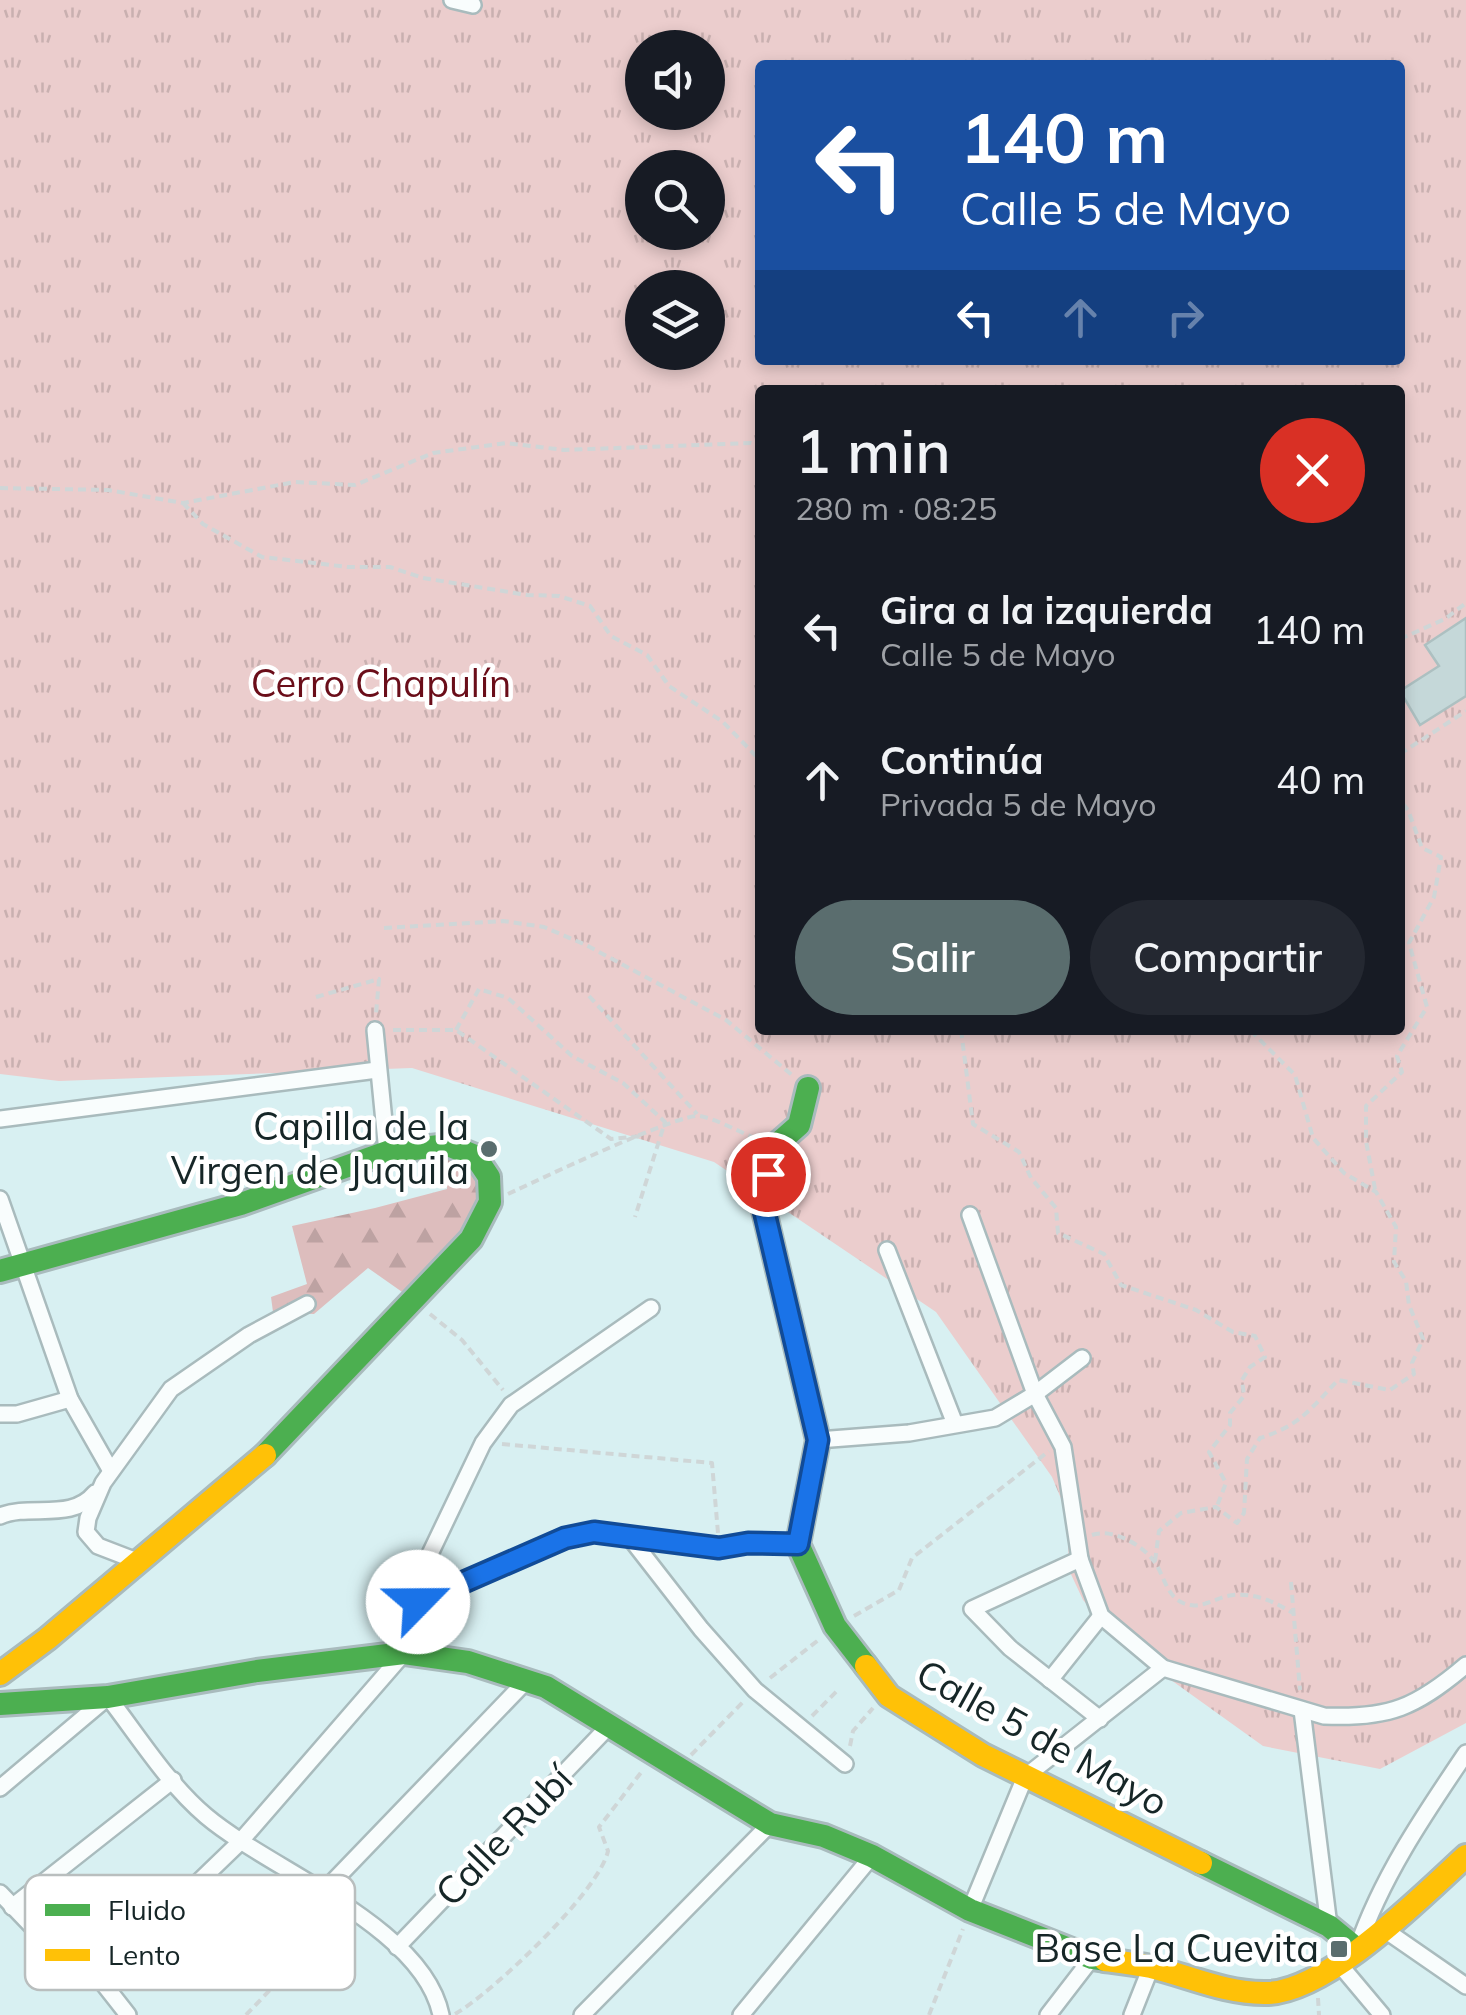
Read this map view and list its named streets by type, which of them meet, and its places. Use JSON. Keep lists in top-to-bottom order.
{
  "streets": {
    "street": ["Calle 5 de Mayo", "Calle Rubí"]
  },
  "parks": ["Cerro Chapulín"],
  "places": {
    "other": ["Capilla de la Virgen de Juquila"],
    "transit": ["Base La Cuevita"]
  },
  "legend": ["Fluido", "Lento"],
  "page": {
    "turn": ["140 m", "Calle 5 de Mayo"],
    "heading": ["1 min", "280 m · 08:25"],
    "list": [
      {
        "name": "Gira a la izquierda",
        "note": "Calle 5 de Mayo",
        "value": "140 m"
      },
      {
        "name": "Continúa",
        "note": "Privada 5 de Mayo",
        "value": "40 m"
      }
    ],
    "buttons": ["Salir", "Compartir"]
  }
}
